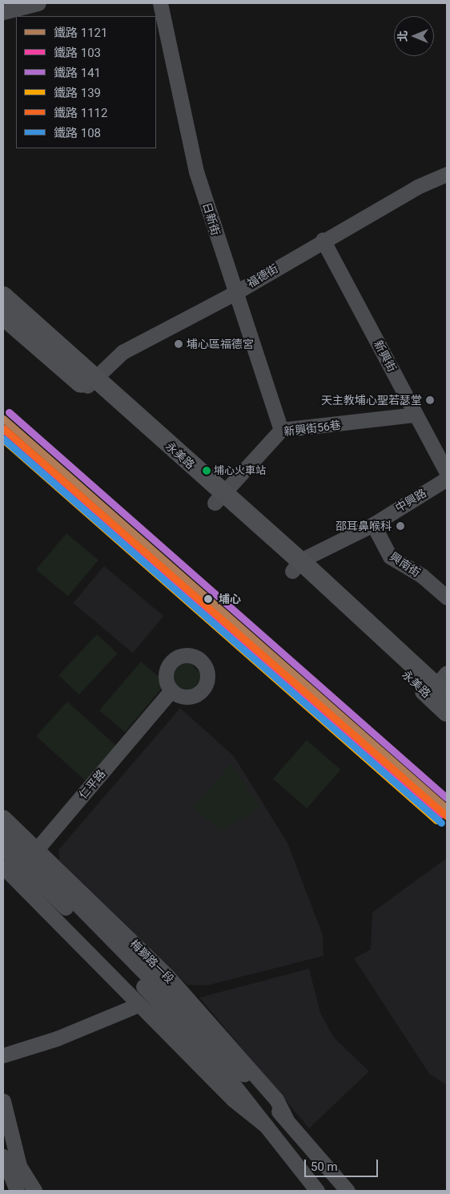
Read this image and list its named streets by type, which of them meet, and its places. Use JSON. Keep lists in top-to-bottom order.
{
  "streets": {
    "main road": ["永美路"],
    "street": [
      "日新街",
      "福德街",
      "新興街",
      "新興街56巷",
      "中興路",
      "興南街",
      "仁平路",
      "梅獅路一段"
    ]
  },
  "crossings": [
    ["日新街", "福德街"],
    ["日新街", "新興街56巷"],
    ["福德街", "新興街"],
    ["福德街", "永美路"],
    ["新興街", "新興街56巷"],
    ["新興街56巷", "永美路"],
    ["永美路", "中興路"],
    ["中興路", "興南街"],
    ["仁平路", "梅獅路一段"]
  ],
  "places": [
    "埔心區福德宮",
    "天主教埔心聖若瑟堂",
    "埔心火車站",
    "邵耳鼻喉科",
    "埔心"
  ],
  "lines": [
    "rail line 141",
    "rail line 1121",
    "rail line 1112",
    "rail line 103",
    "rail line 108",
    "rail line 139"
  ],
  "legend": [
    "鐵路 1121",
    "鐵路 103",
    "鐵路 141",
    "鐵路 139",
    "鐵路 1112",
    "鐵路 108"
  ],
  "scale_bar": "50 m",
  "north": "left"
}
